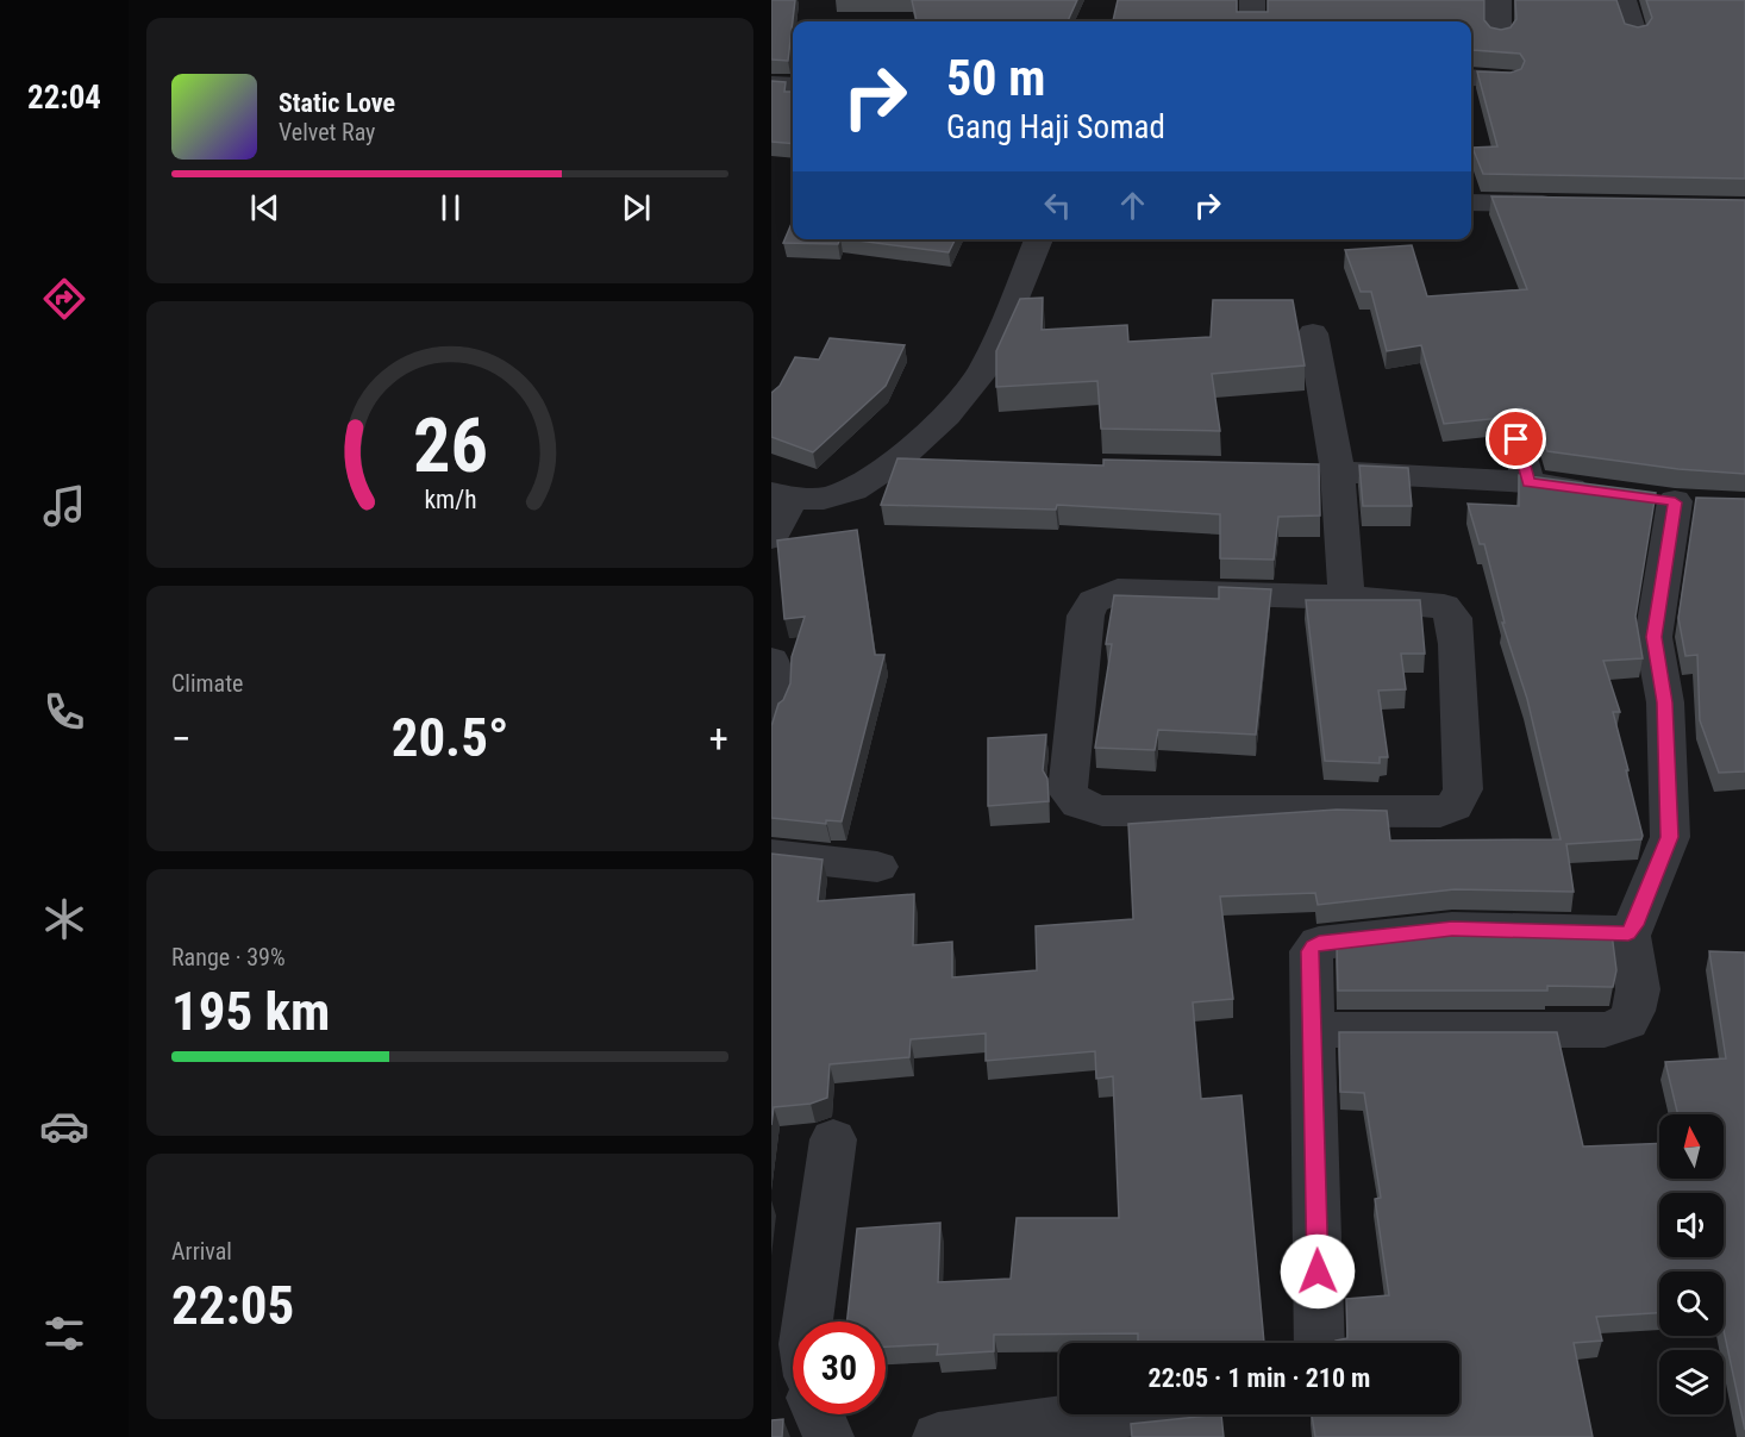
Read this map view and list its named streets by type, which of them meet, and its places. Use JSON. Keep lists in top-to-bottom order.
{
  "north": "top",
  "page": {
    "tabs": "22:04",
    "turn": ["50 m", "Gang Haji Somad"],
    "song": ["Static Love", "Velvet Ray"],
    "tile": [
      "Climate",
      ["Range · 39%", "195 km"],
      ["Arrival", "22:05"]
    ],
    "heat": ["−", "20.5°", "+"],
    "limit": "30",
    "trip": "22:05 · 1 min · 210 m",
    "gauge": ["26", "km/h"]
  }
}
